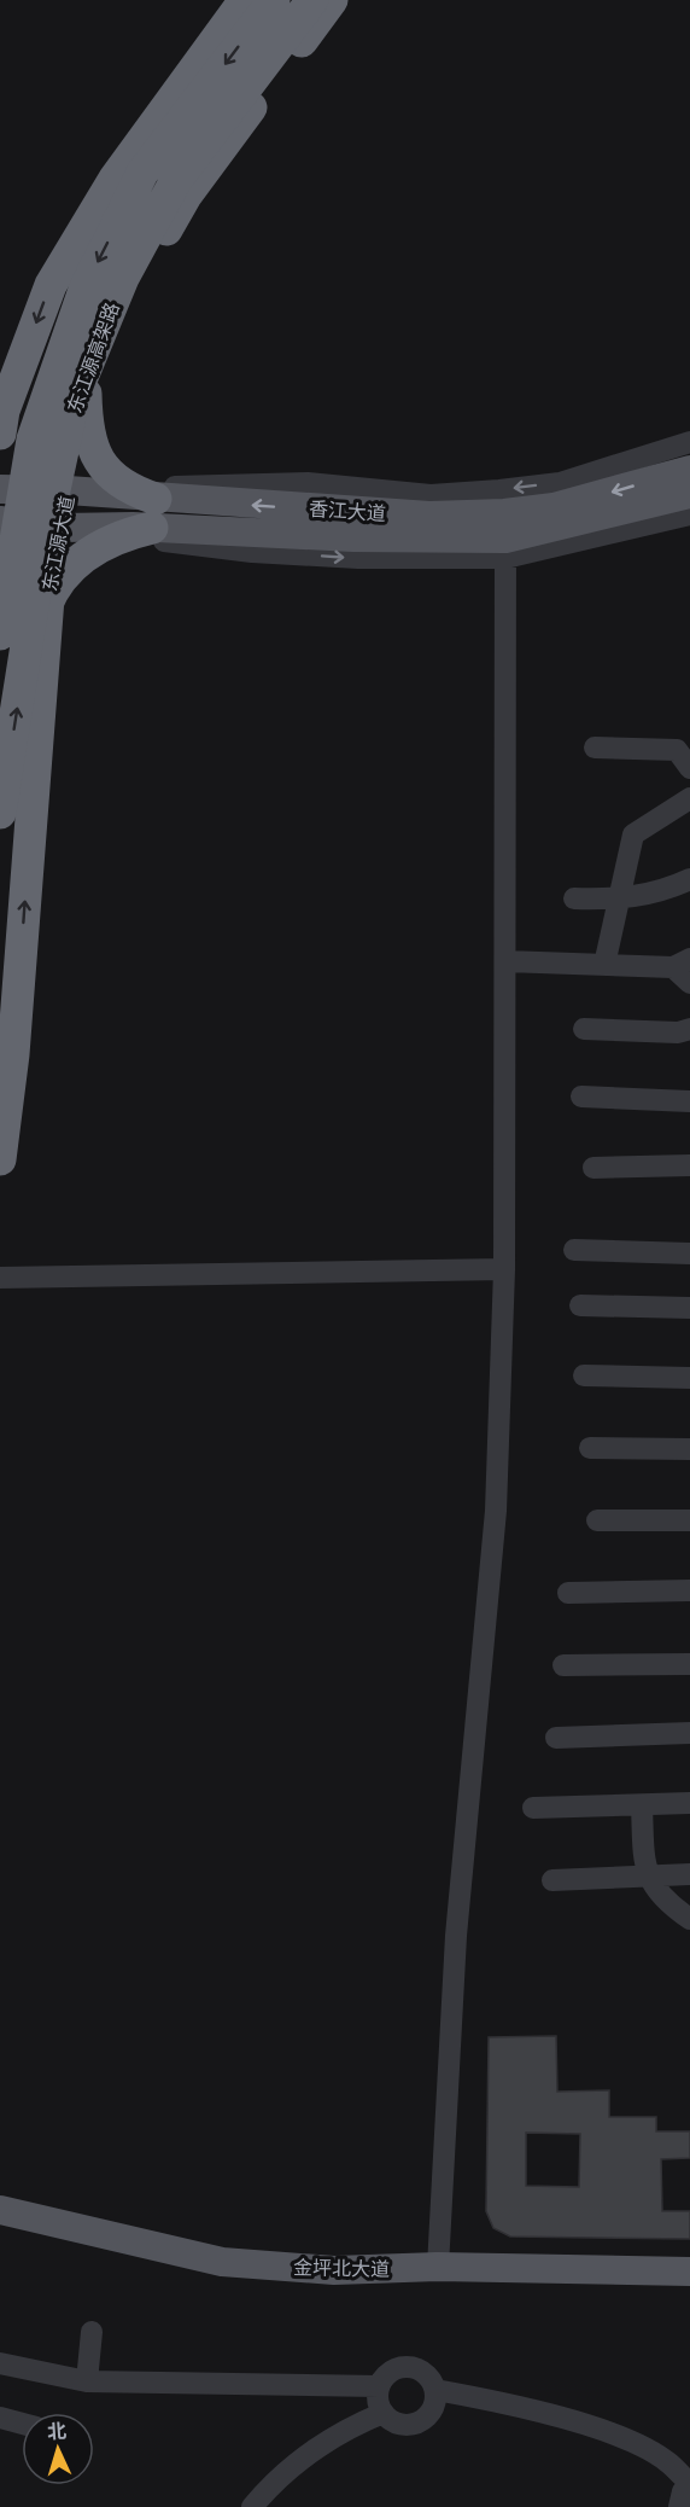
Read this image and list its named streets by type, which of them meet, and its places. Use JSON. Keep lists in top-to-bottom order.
{
  "streets": {
    "highway": ["东江源高架路", "东江源大道"],
    "main road": ["香江大道", "金坪北大道"]
  },
  "crossings": [
    ["香江大道", "东江源大道"]
  ],
  "north": "top"
}
